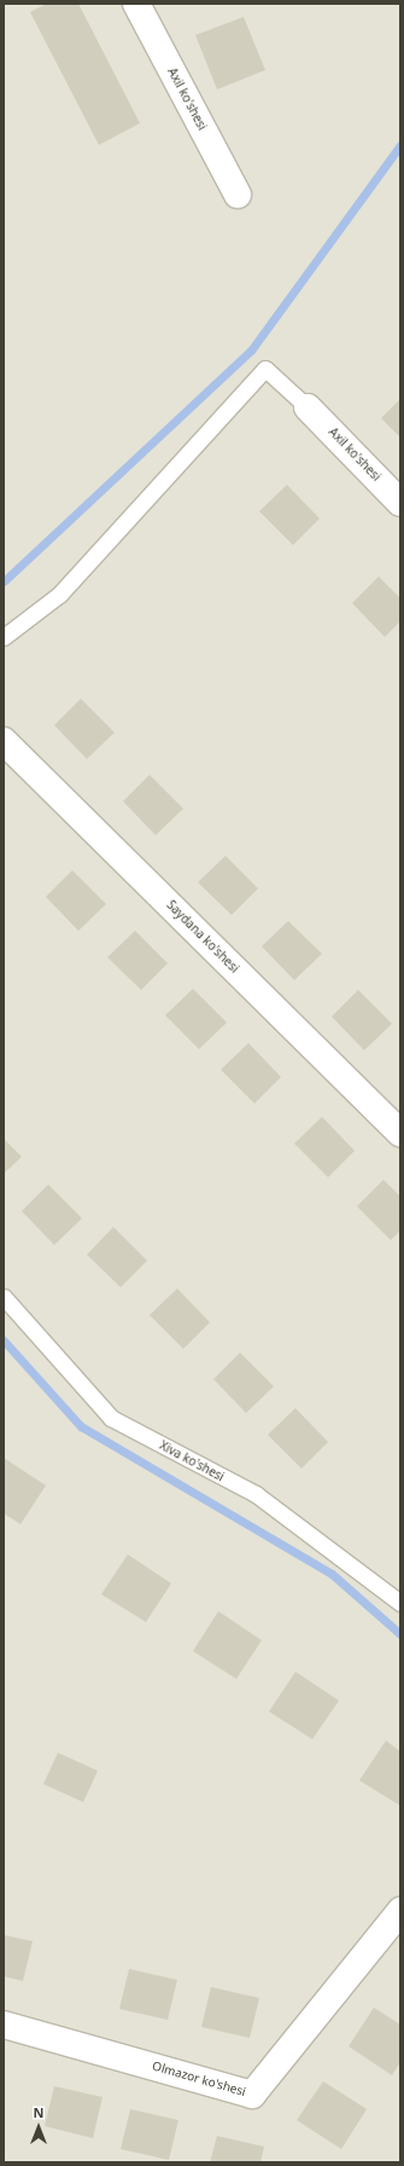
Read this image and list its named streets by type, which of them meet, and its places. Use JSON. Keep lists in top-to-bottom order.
{
  "streets": {
    "street": ["Axil ko'shesi", "Saydana ko'shesi", "Olmazor ko'shesi"],
    "lane": ["Xiva ko'shesi"]
  },
  "north": "top"
}
